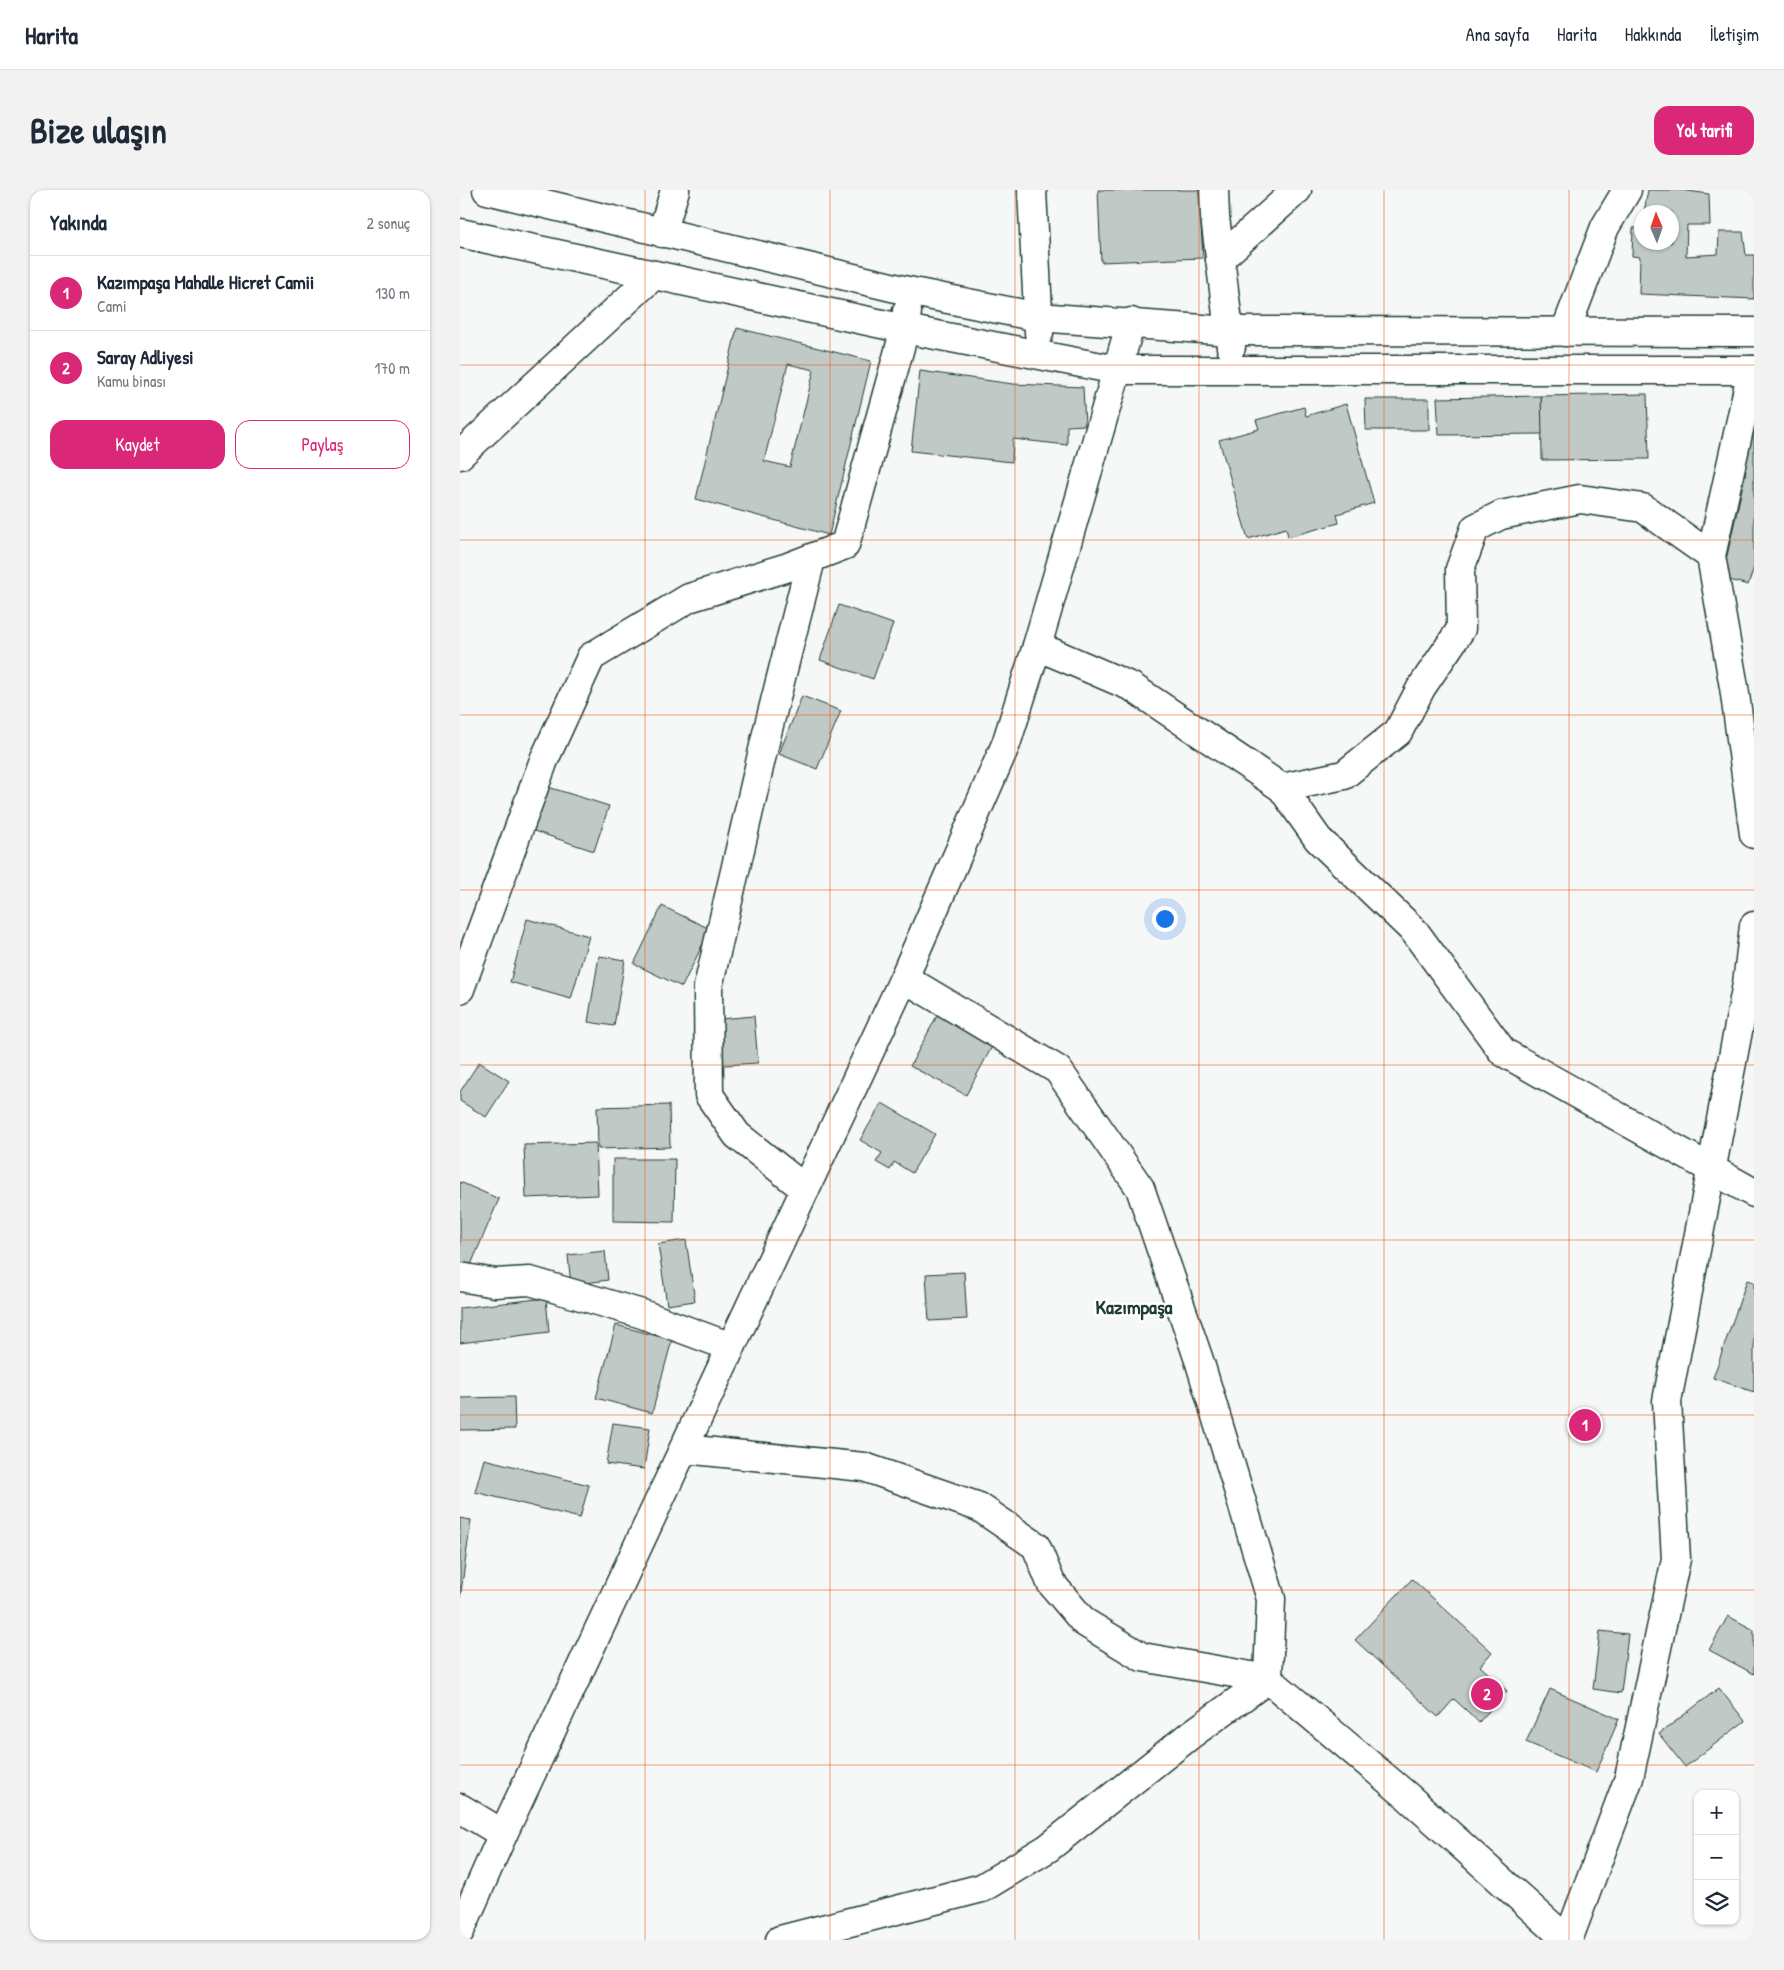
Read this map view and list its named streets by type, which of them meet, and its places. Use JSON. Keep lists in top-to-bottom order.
{
  "districts": ["Kazımpaşa"],
  "north": "top",
  "page": {
    "header": "Harita",
    "nav": [
      "Ana sayfa",
      "Harita",
      "Hakkında",
      "İletişim"
    ],
    "buttons": [
      "Yol tarifi",
      ["Kaydet", "Paylaş"]
    ],
    "title": "Bize ulaşın",
    "heading": ["Yakında", "2 sonuç"],
    "list": [
      {
        "mark": "1",
        "name": "Kazımpaşa Mahalle Hicret Camii",
        "note": "Cami",
        "value": "130 m"
      },
      {
        "mark": "2",
        "name": "Saray Adliyesi",
        "note": "Kamu binası",
        "value": "170 m"
      }
    ],
    "pins": ["1", "2"],
    "map_buttons": ["+", "−"]
  }
}
